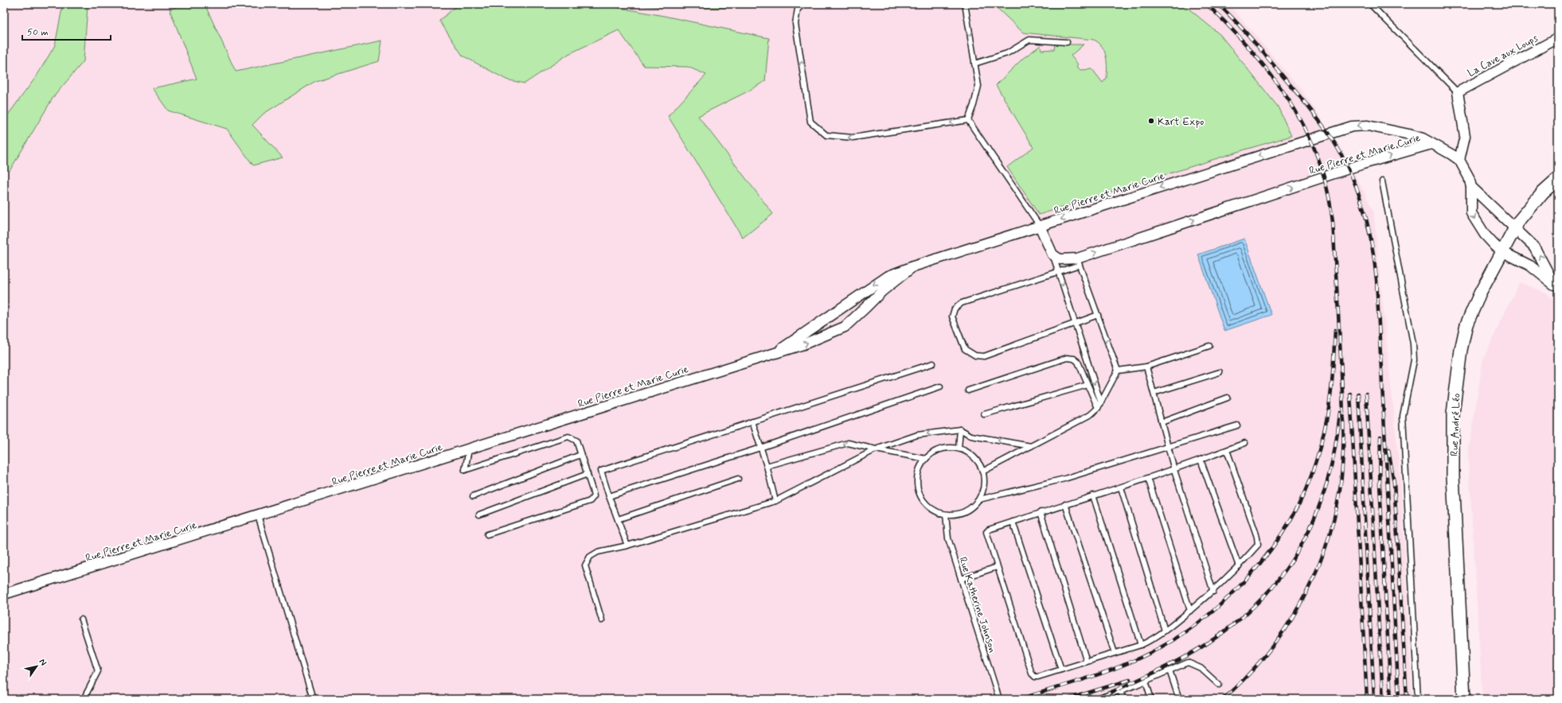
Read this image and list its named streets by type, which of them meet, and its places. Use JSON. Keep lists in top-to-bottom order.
{
  "streets": {
    "street": ["La Cave aux Loups", "Rue Pierre et Marie Curie", "Rue André Léo"],
    "lane": ["Rue Katherine Johnson"]
  },
  "places": ["Kart Expo"],
  "scale_bar": "50 m",
  "north": "top right"
}
